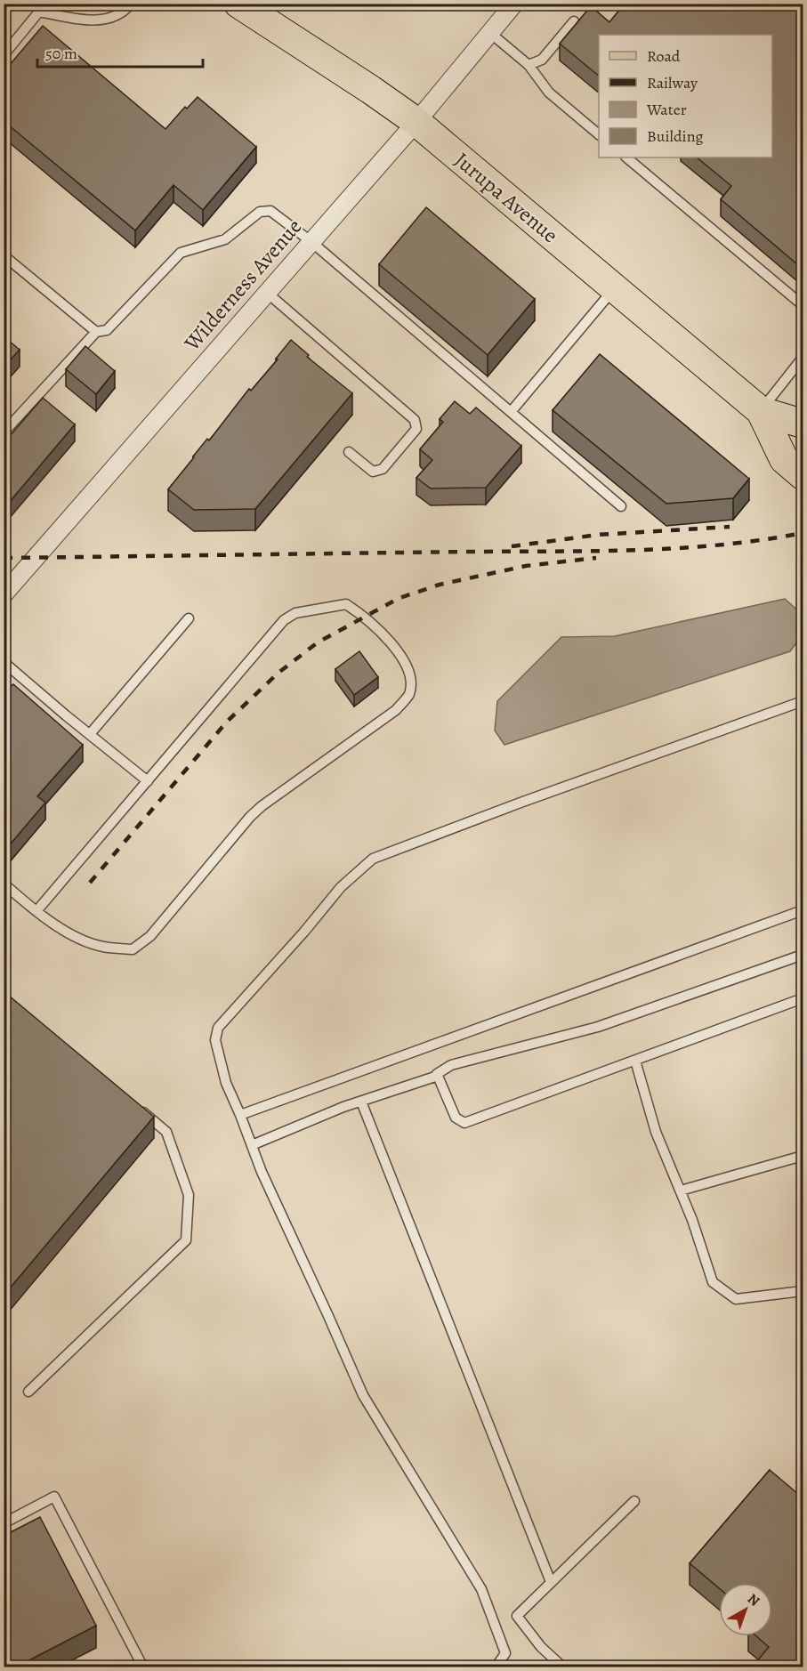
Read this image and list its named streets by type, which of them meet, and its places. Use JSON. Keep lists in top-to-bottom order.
{
  "streets": {
    "main road": ["Jurupa Avenue"],
    "street": ["Wilderness Avenue"]
  },
  "crossings": [
    ["Jurupa Avenue", "Wilderness Avenue"]
  ],
  "legend": [
    "Road",
    "Railway",
    "Water",
    "Building"
  ],
  "scale_bar": "50 m",
  "north": "top right"
}
